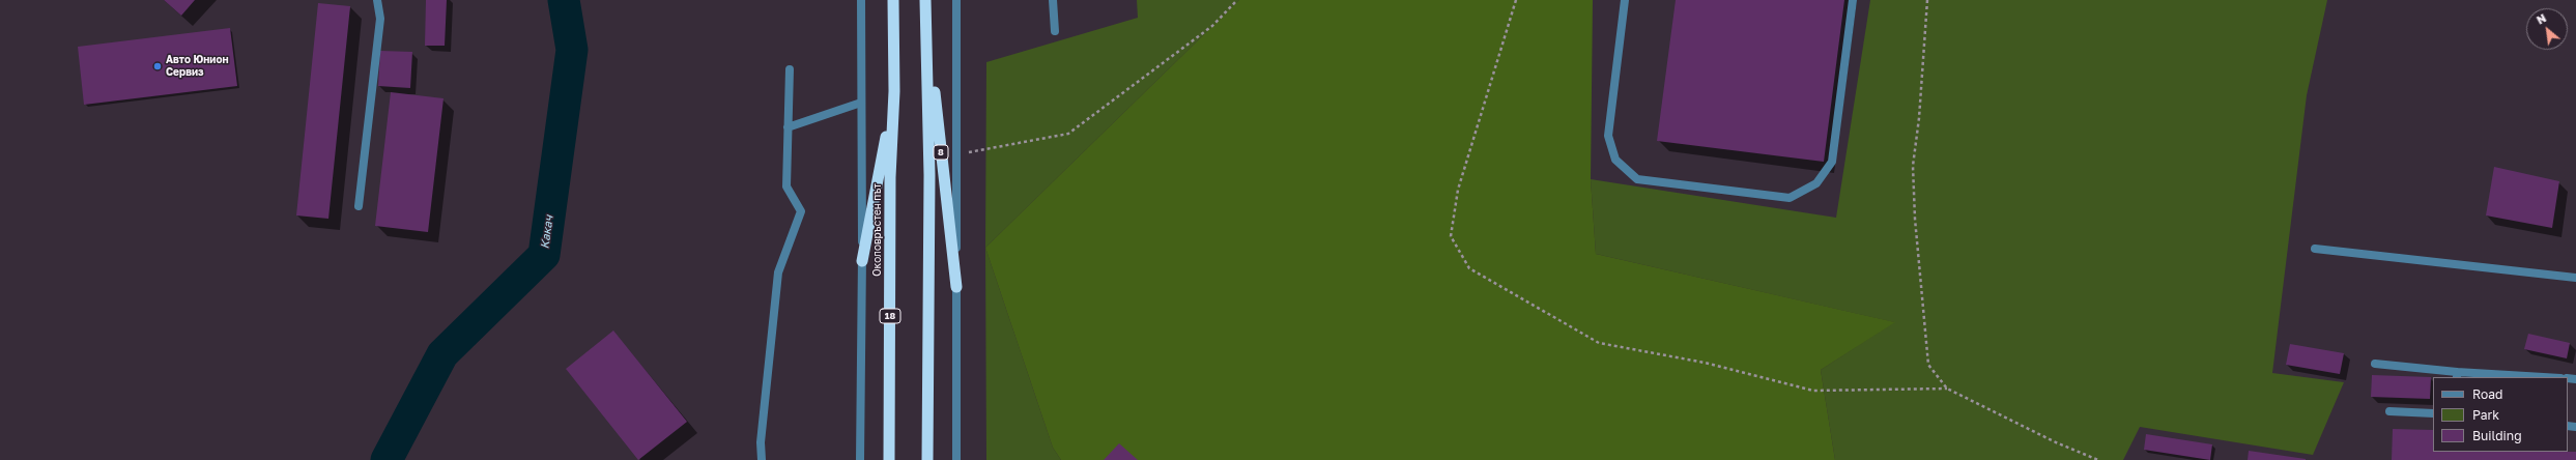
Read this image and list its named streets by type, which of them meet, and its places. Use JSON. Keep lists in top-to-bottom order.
{
  "streets": {
    "highway": ["8", "Околовръстен път", "18"]
  },
  "water": ["Какач"],
  "places": ["Авто Юнион Сервиз"],
  "legend": ["Road", "Park", "Building"],
  "north": "top left"
}
